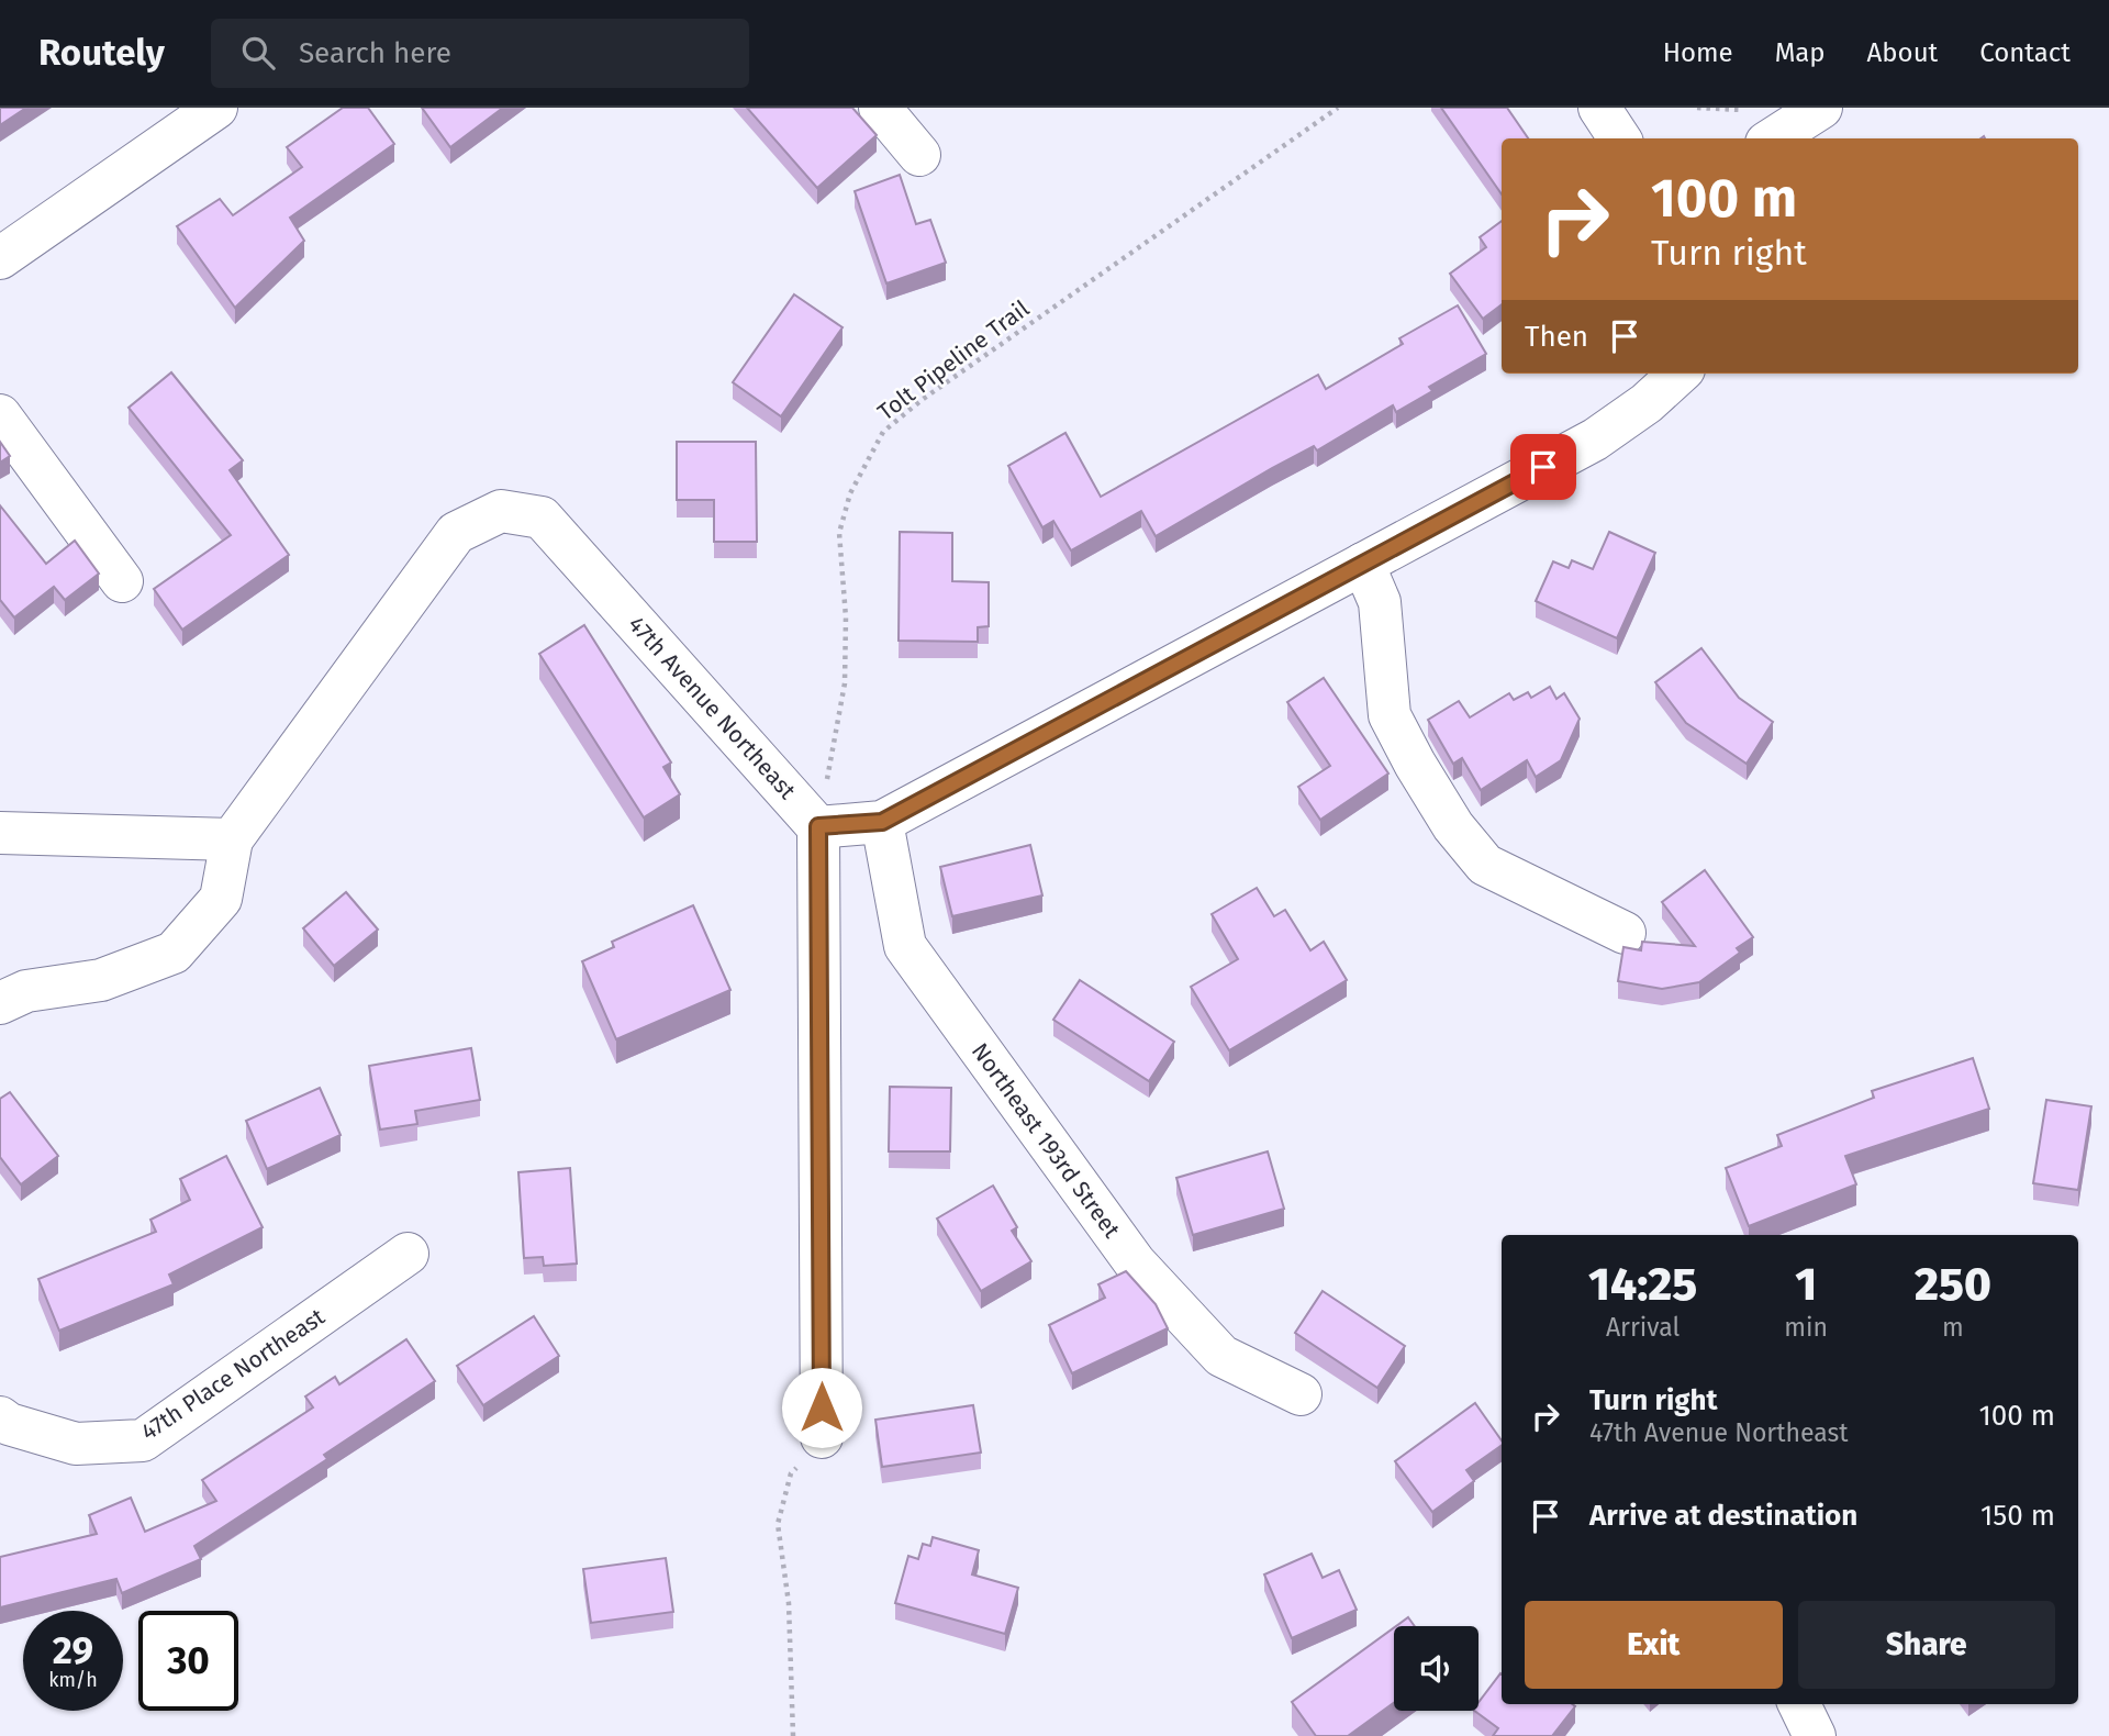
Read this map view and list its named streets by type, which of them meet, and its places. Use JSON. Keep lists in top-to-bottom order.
{
  "streets": {
    "street": ["47th Avenue Northeast", "Northeast 193rd Street", "47th Place Northeast"],
    "path": ["Tolt Pipeline Trail"]
  },
  "crossings": [
    ["Tolt Pipeline Trail", "47th Avenue Northeast"]
  ],
  "page": {
    "header": "Routely",
    "search": "Search here",
    "nav": [
      "Home",
      "Map",
      "About",
      "Contact"
    ],
    "turn": ["100 m", "Turn right"],
    "then": "Then",
    "eta": [
      "14:25",
      "Arrival",
      "1",
      "min",
      "250",
      "m"
    ],
    "list": [
      {
        "name": "Turn right",
        "note": "47th Avenue Northeast",
        "value": "100 m"
      },
      {
        "name": "Arrive at destination",
        "value": "150 m"
      }
    ],
    "buttons": ["Exit", "Share"],
    "speed": "29 km/h",
    "limit": "30"
  }
}
